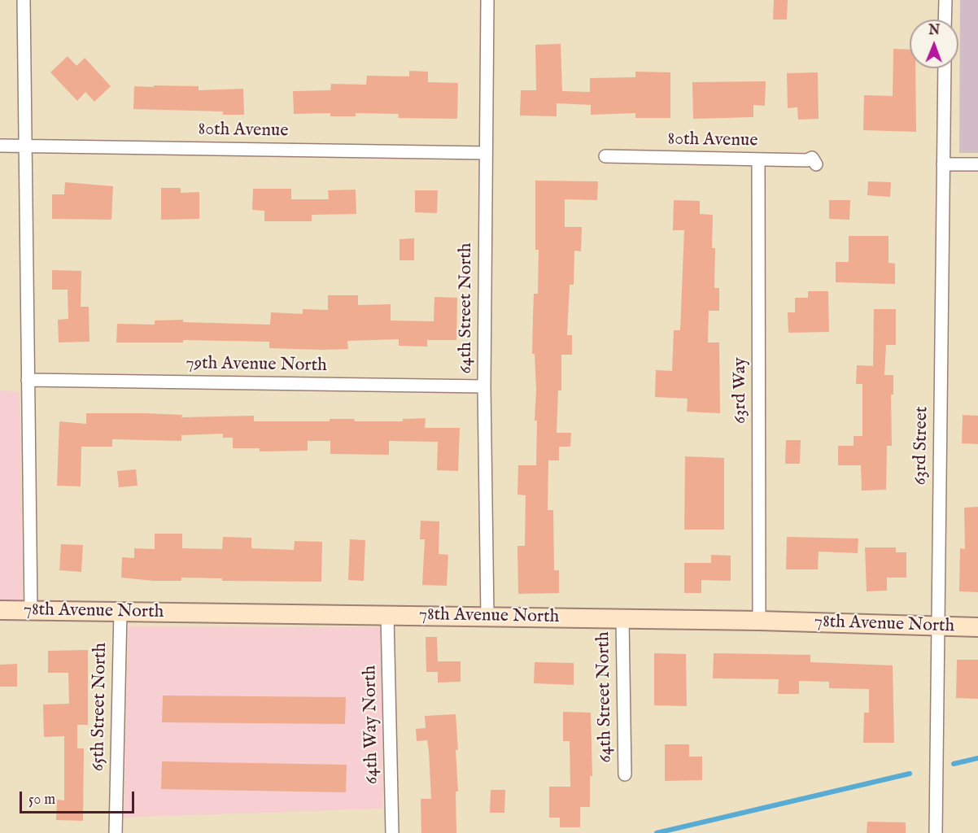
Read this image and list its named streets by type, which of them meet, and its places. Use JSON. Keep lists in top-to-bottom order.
{
  "streets": {
    "street": [
      "80th Avenue",
      "64th Street North",
      "79th Avenue North",
      "63rd Way",
      "63rd Street",
      "78th Avenue North",
      "65th Street North",
      "64th Way North"
    ]
  },
  "crossings": [
    ["80th Avenue", "64th Street North"],
    ["80th Avenue", "63rd Way"],
    ["64th Street North", "79th Avenue North"],
    ["64th Street North", "78th Avenue North"],
    ["63rd Way", "78th Avenue North"],
    ["63rd Street", "78th Avenue North"],
    ["78th Avenue North", "65th Street North"],
    ["78th Avenue North", "64th Way North"]
  ],
  "scale_bar": "50 m",
  "north": "top"
}
